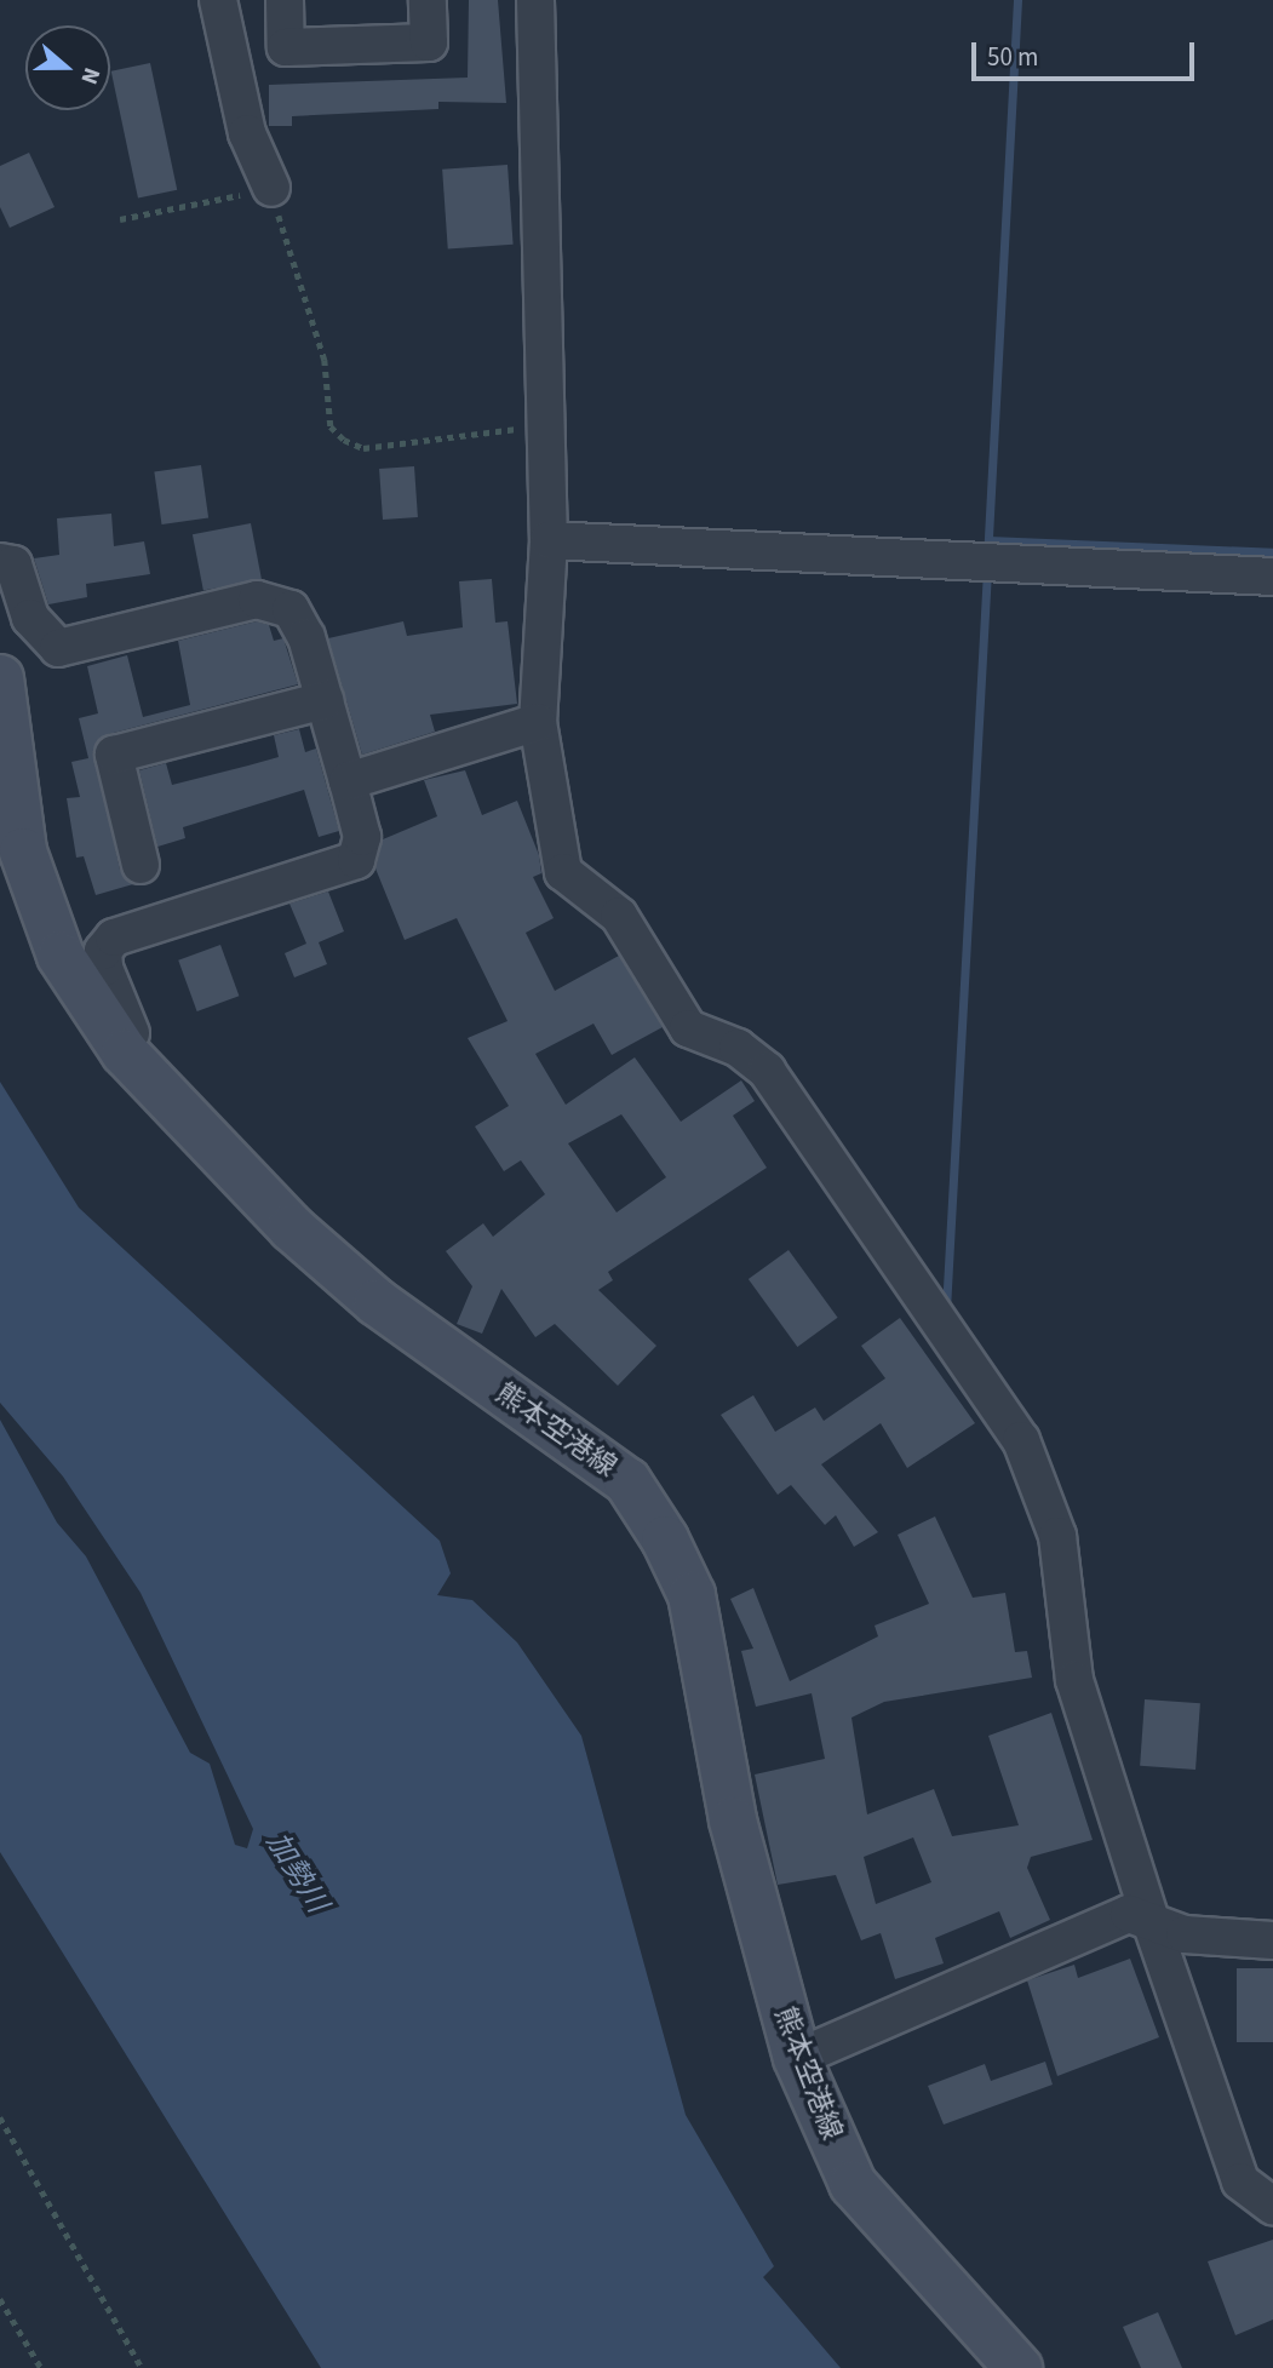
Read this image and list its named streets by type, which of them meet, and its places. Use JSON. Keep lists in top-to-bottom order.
{
  "streets": {
    "main road": ["熊本空港線"]
  },
  "water": ["加勢川"],
  "scale_bar": "50 m",
  "north": "right"
}
